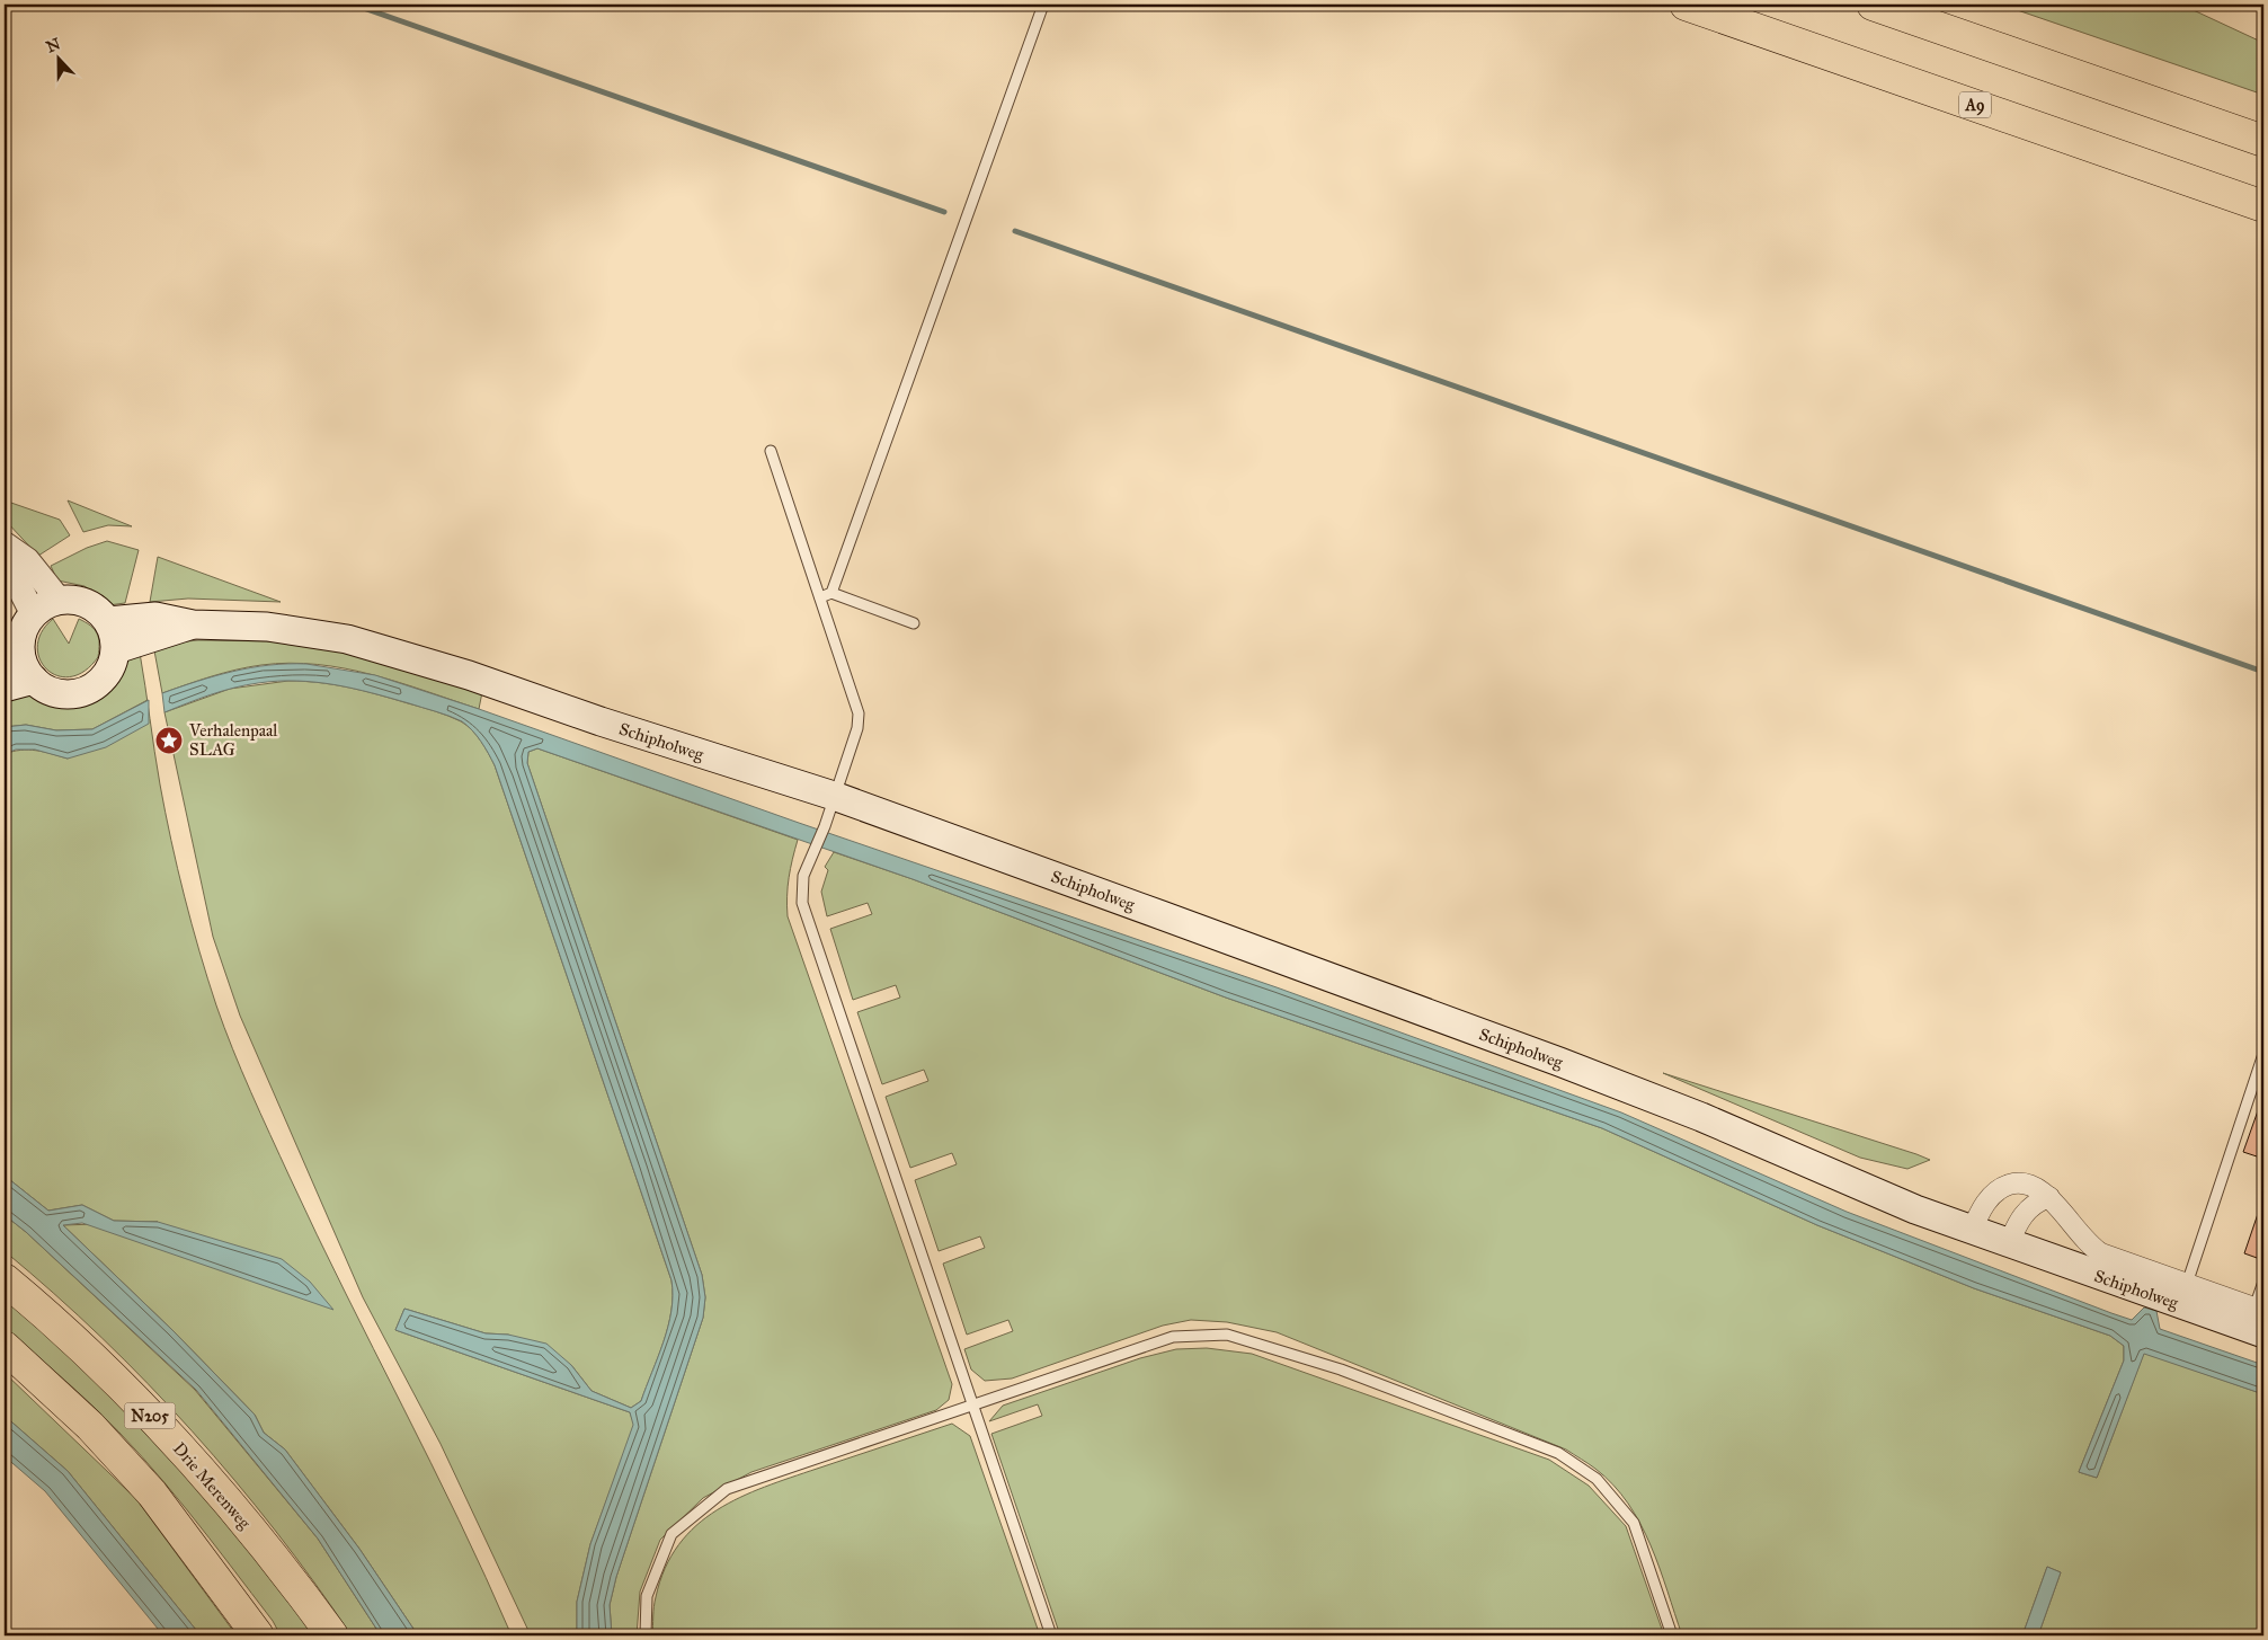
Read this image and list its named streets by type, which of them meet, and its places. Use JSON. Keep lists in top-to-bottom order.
{
  "streets": {
    "highway": ["A9", "N205", "Drie Merenweg"],
    "main road": ["Schipholweg"]
  },
  "places": {
    "place": ["Verhalenpaal SLAG"]
  },
  "north": "top"
}
